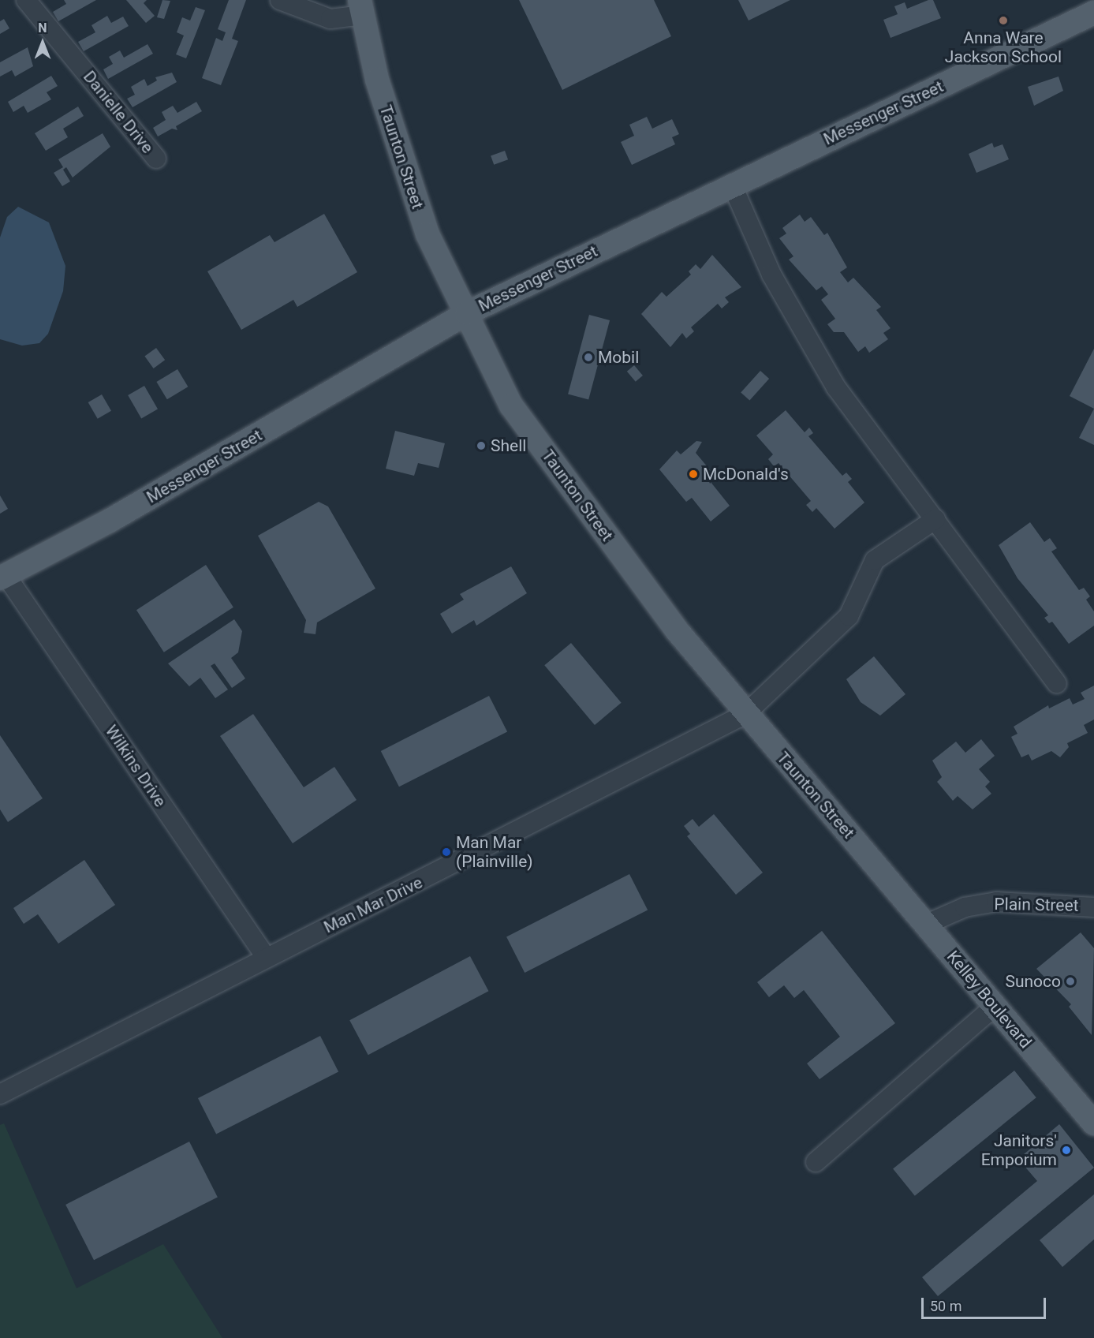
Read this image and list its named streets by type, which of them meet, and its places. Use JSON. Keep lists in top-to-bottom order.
{
  "streets": {
    "main road": ["Messenger Street", "Taunton Street", "Kelley Boulevard"],
    "street": [
      "Danielle Drive",
      "Wilkins Drive",
      "Man Mar Drive",
      "Plain Street"
    ]
  },
  "crossings": [
    ["Messenger Street", "Taunton Street"],
    ["Messenger Street", "Wilkins Drive"],
    ["Taunton Street", "Man Mar Drive"],
    ["Taunton Street", "Kelley Boulevard"],
    ["Wilkins Drive", "Man Mar Drive"],
    ["Plain Street", "Kelley Boulevard"]
  ],
  "places": [
    "Anna Ware Jackson School",
    "Mobil",
    "Shell",
    "McDonald's",
    "Man Mar (Plainville)",
    "Sunoco",
    "Janitors' Emporium"
  ],
  "scale_bar": "50 m",
  "north": "top"
}
